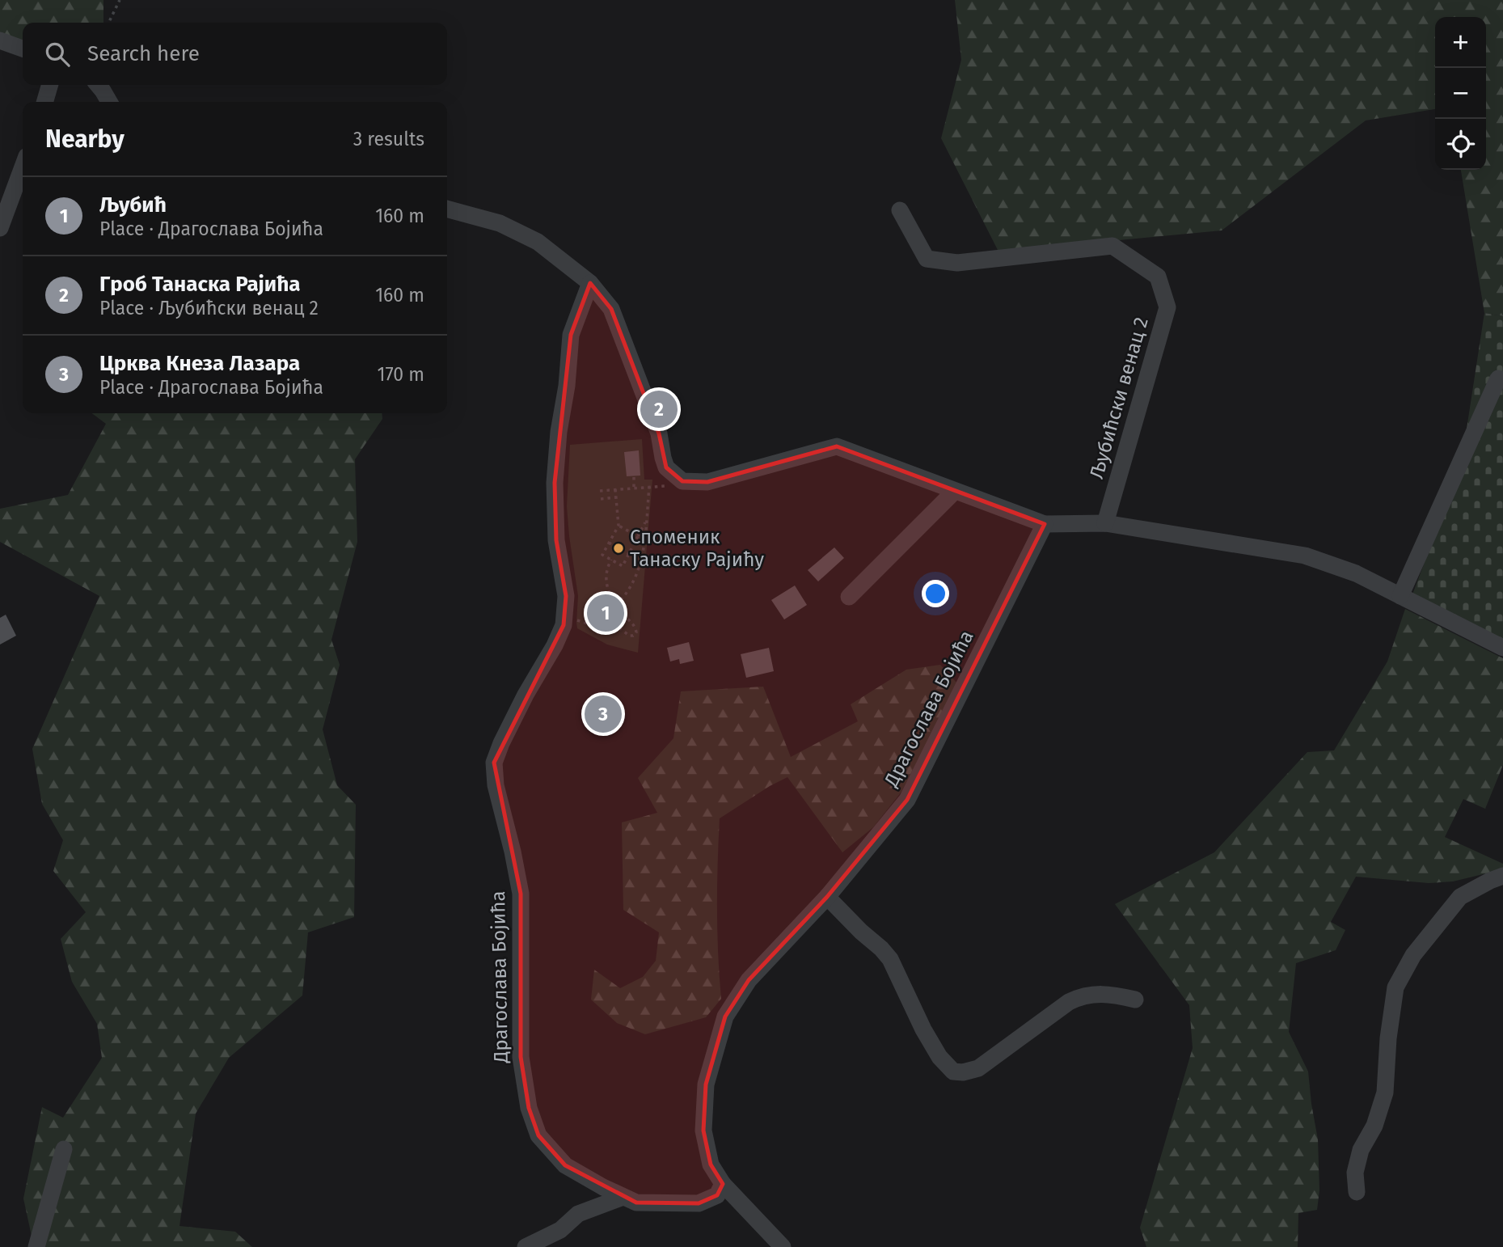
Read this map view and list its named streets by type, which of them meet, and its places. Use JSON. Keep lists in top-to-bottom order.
{
  "streets": {
    "street": ["Љубићски венац 2", "Драгослава Бојића"]
  },
  "places": ["Споменик Танаску Рајићу"],
  "page": {
    "map_buttons": ["+", "−"],
    "search": "Search here",
    "heading": ["Nearby", "3 results"],
    "list": [
      {
        "mark": "1",
        "name": "Љубић",
        "note": "Place · Драгослава Бојића",
        "value": "160 m"
      },
      {
        "mark": "2",
        "name": "Гроб Танаска Рајића",
        "note": "Place · Љубићски венац 2",
        "value": "160 m"
      },
      {
        "mark": "3",
        "name": "Црква Кнеза Лазара",
        "note": "Place · Драгослава Бојића",
        "value": "170 m"
      }
    ],
    "pins": ["2", "1", "3"]
  }
}
